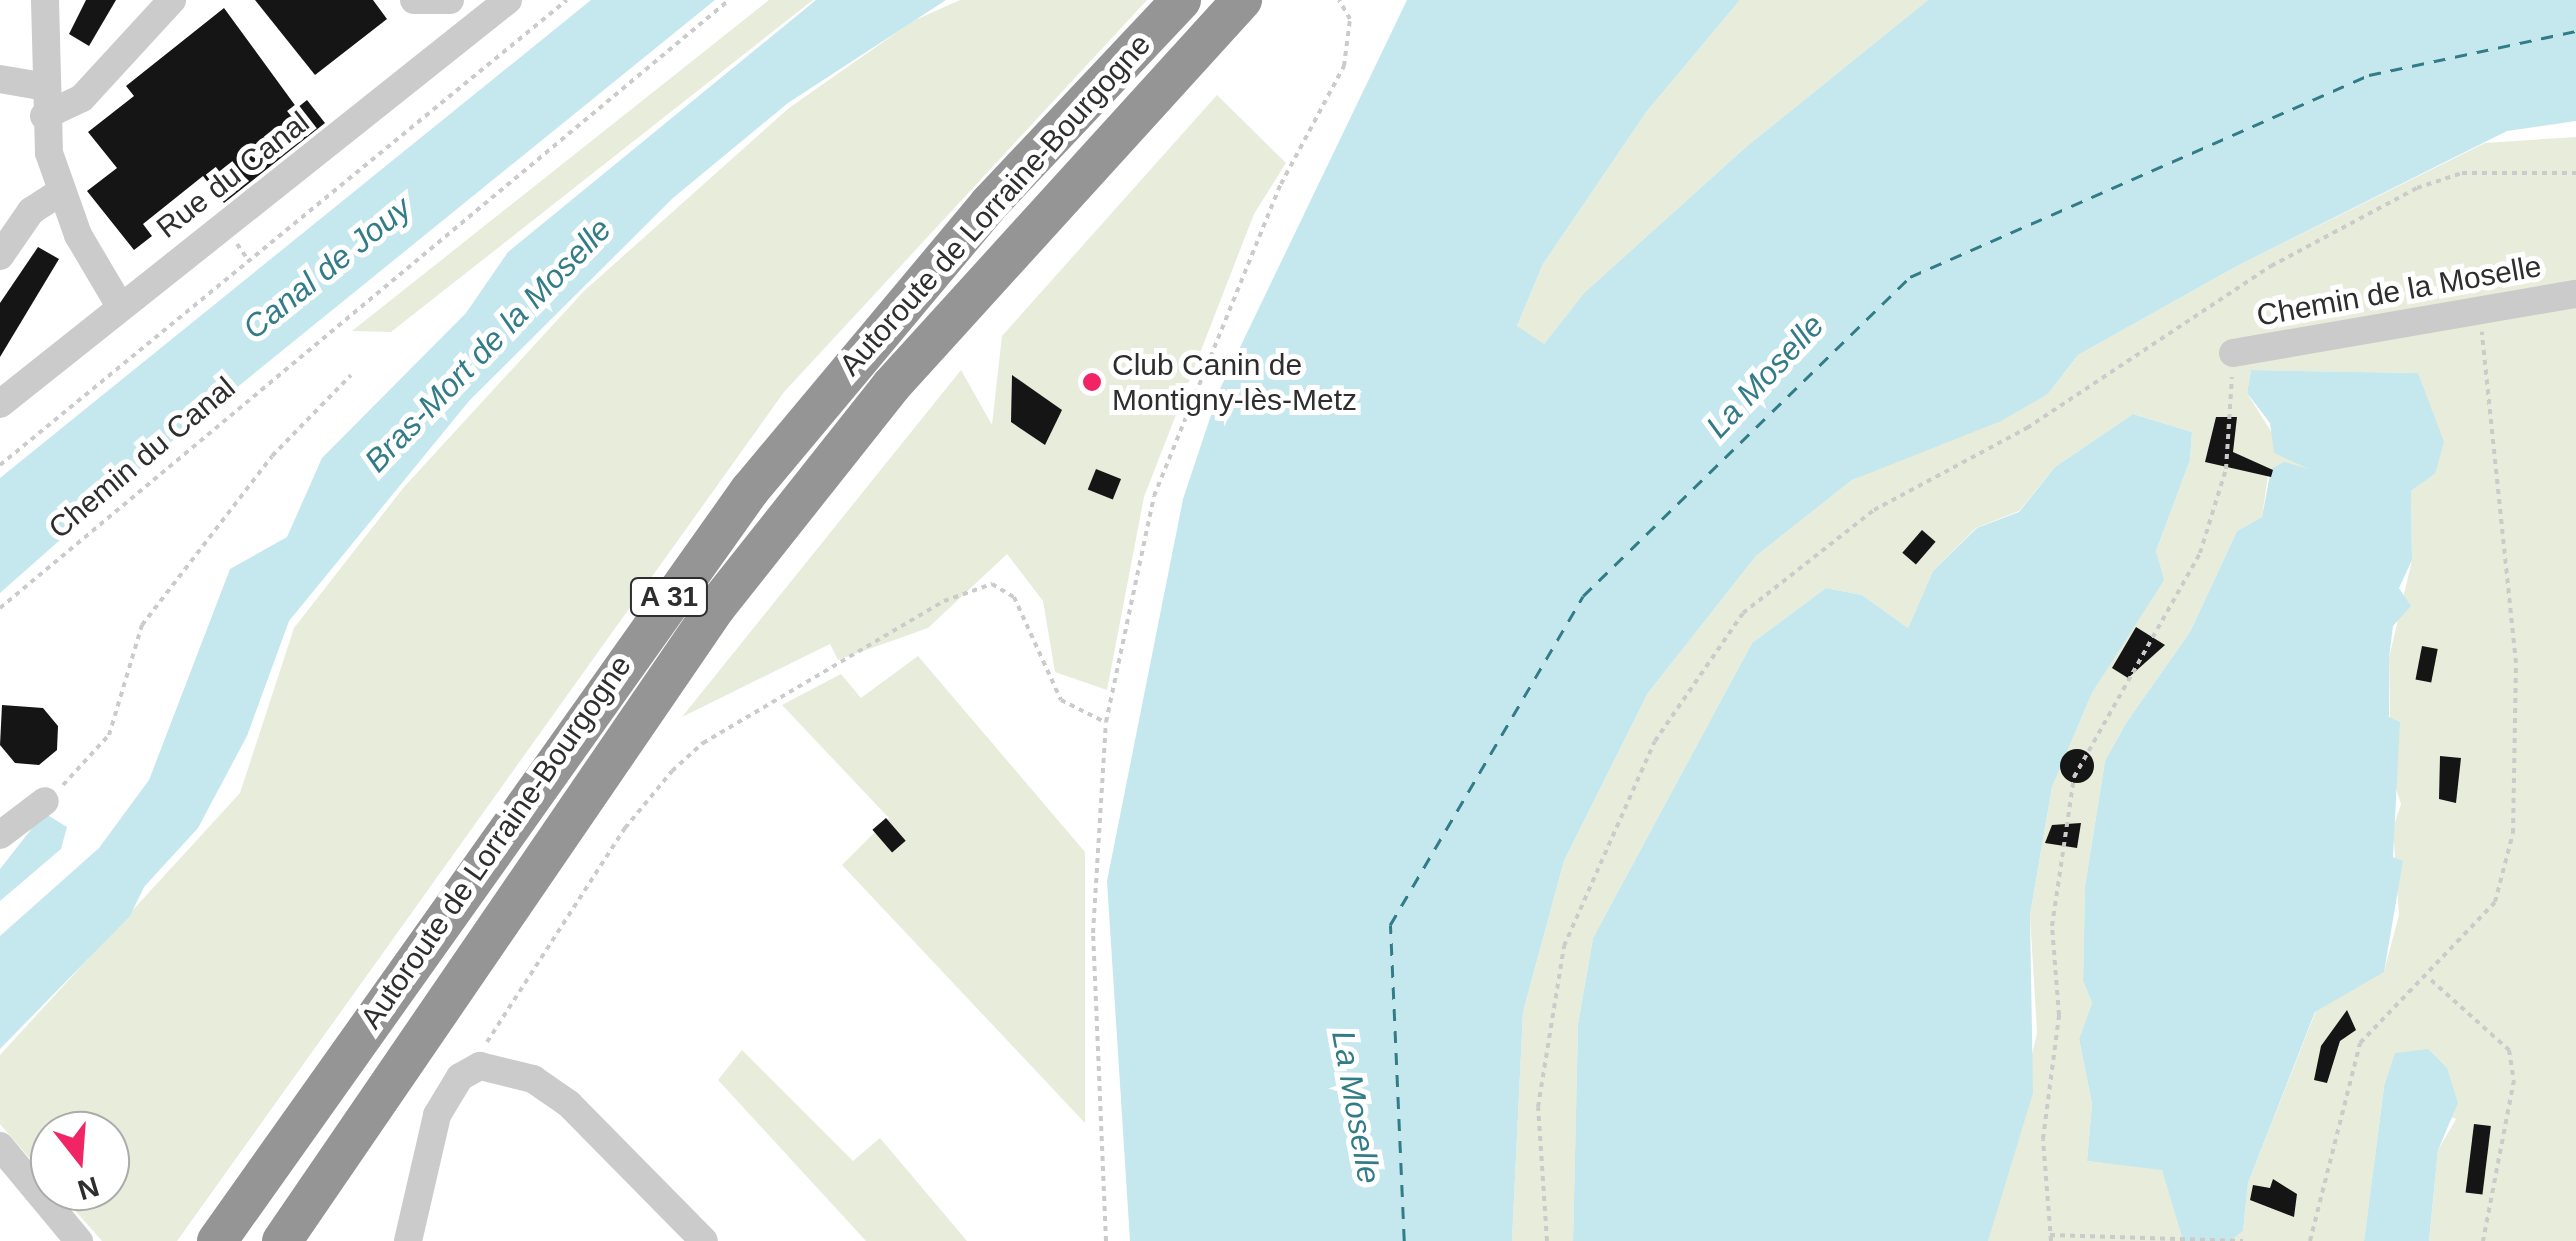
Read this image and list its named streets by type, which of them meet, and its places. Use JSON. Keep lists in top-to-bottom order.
{
  "streets": {
    "highway": ["Autoroute de Lorraine-Bourgogne", "A 31"],
    "street": ["Rue du Canal", "Chemin de la Moselle"],
    "path": ["Chemin du Canal"]
  },
  "water": ["Canal de Jouy", "Bras-Mort de la Moselle", "La Moselle"],
  "places": ["Club Canin de Montigny-lès-Metz"],
  "north": "bottom"
}
